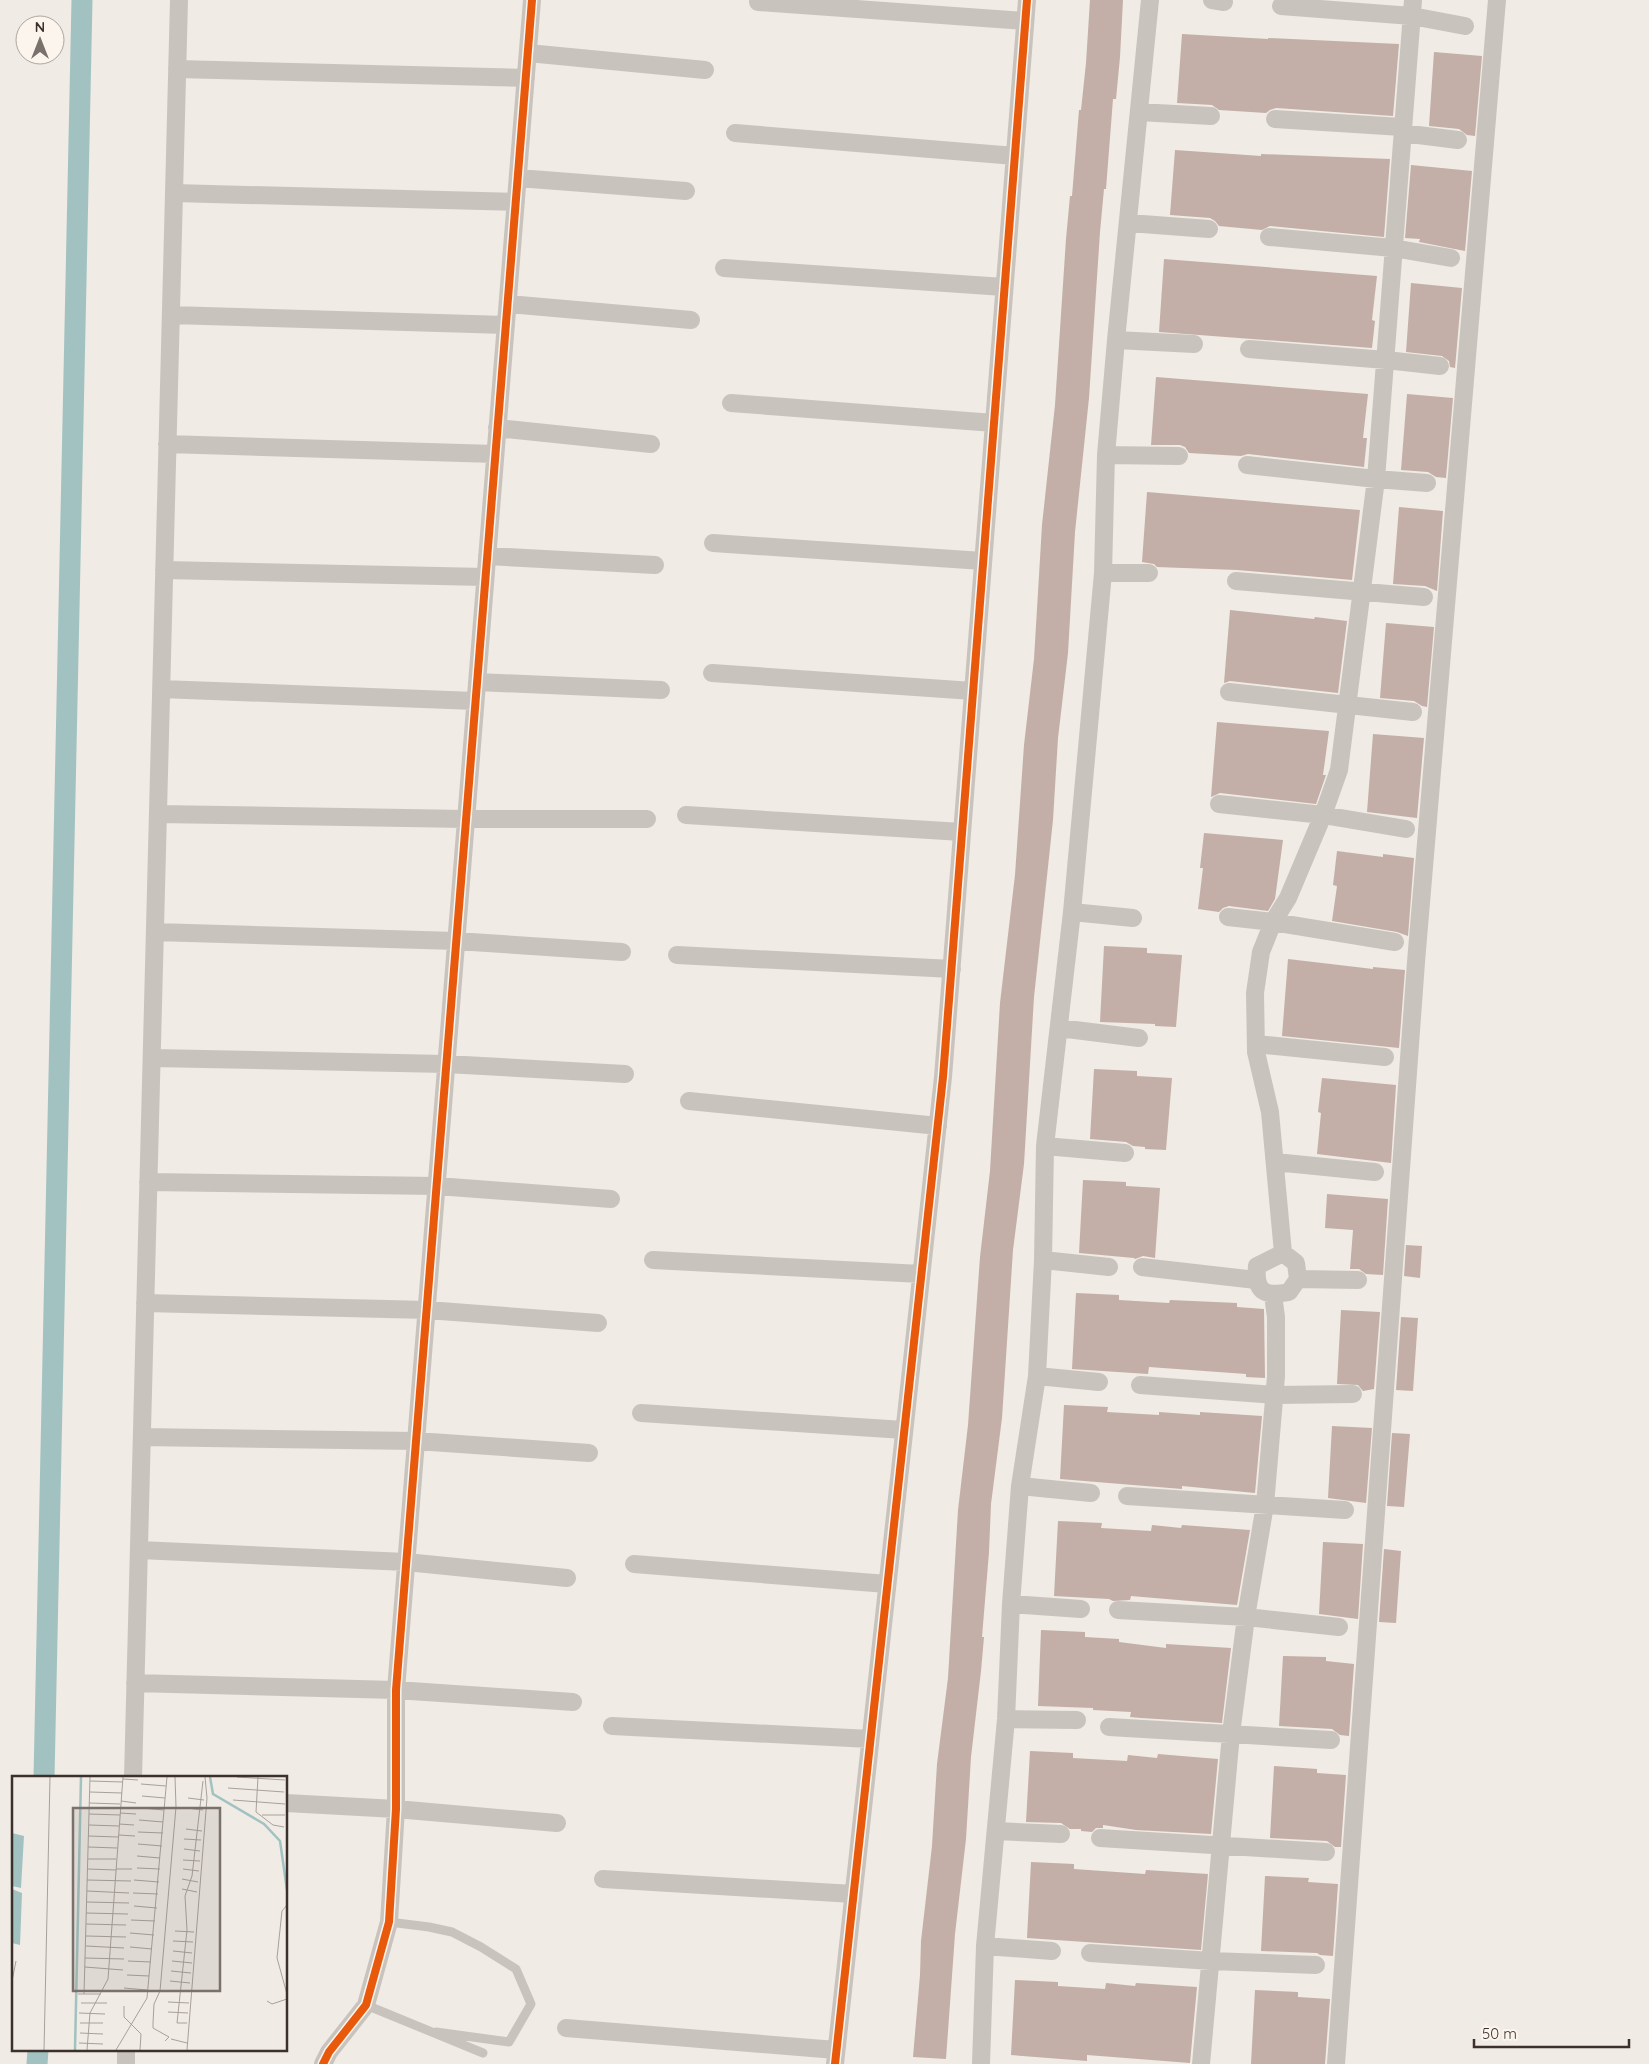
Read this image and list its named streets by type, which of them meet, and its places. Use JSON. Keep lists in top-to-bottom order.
{
  "scale_bar": "50 m",
  "north": "top"
}
